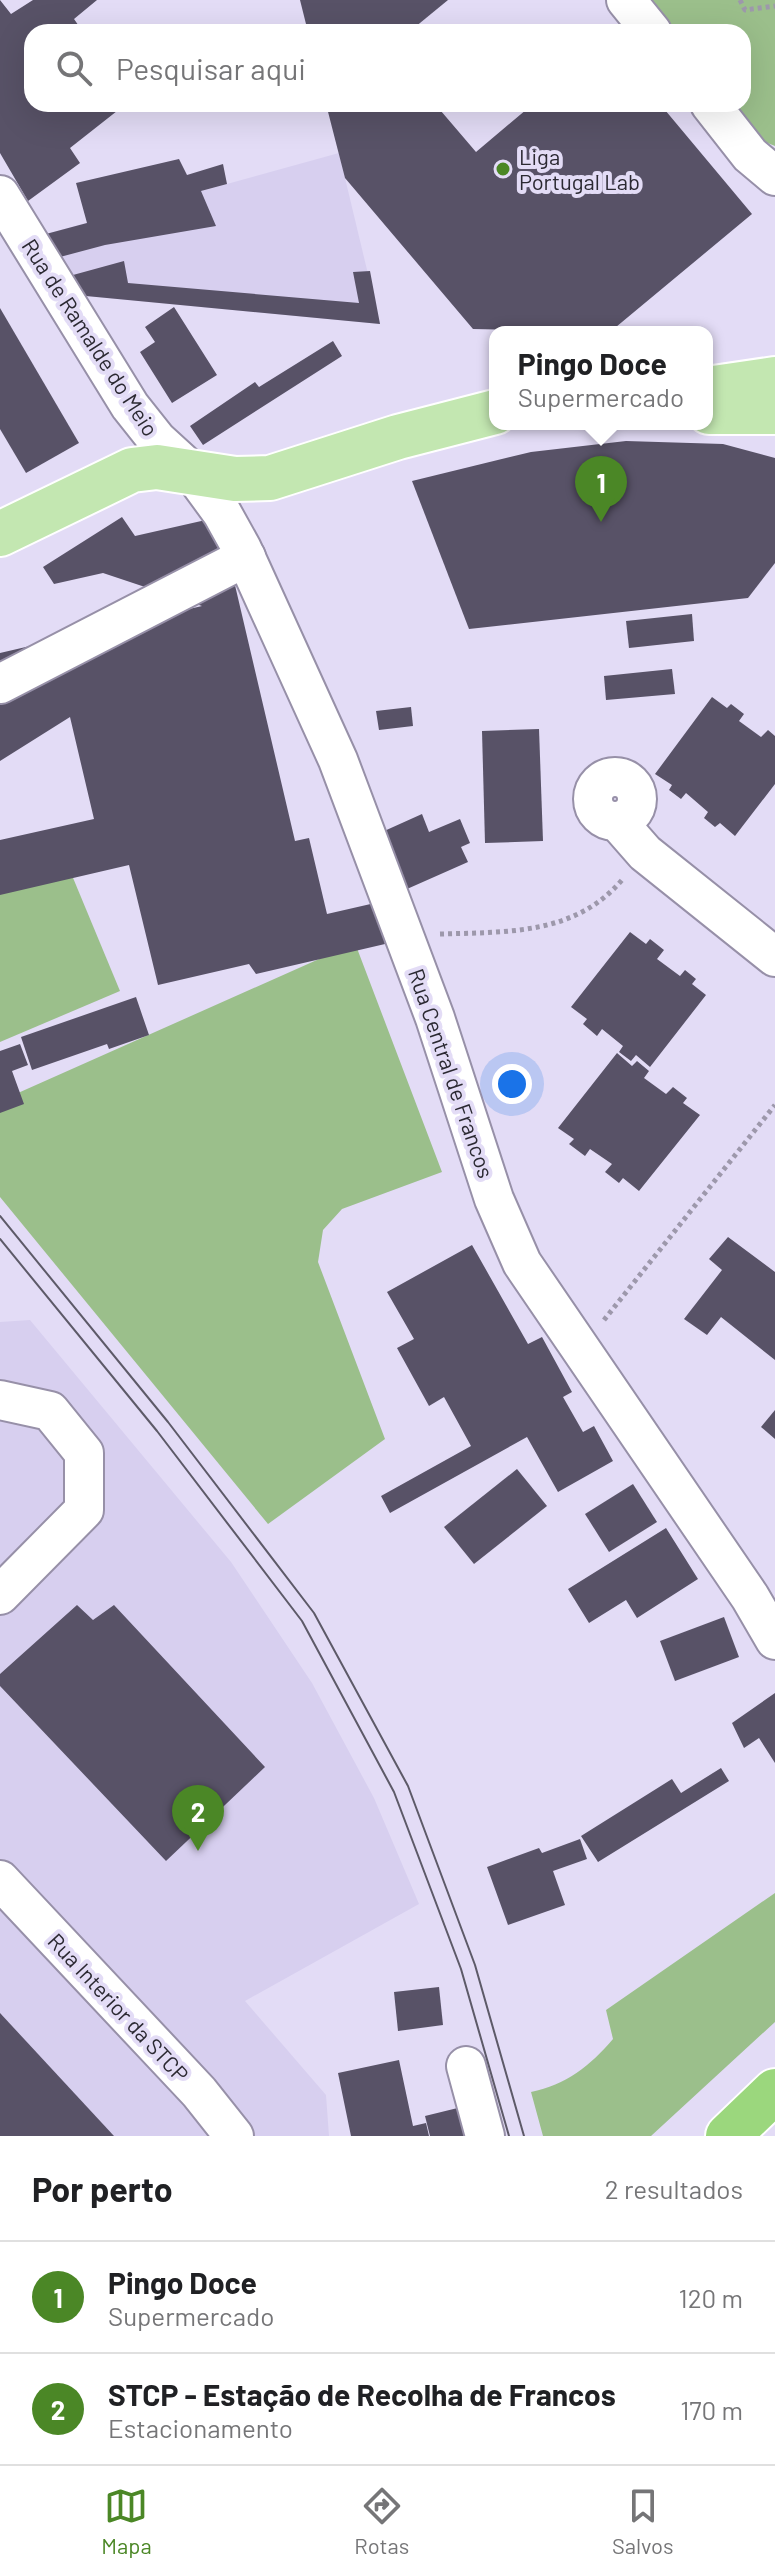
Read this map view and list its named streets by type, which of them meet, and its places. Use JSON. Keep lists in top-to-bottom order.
{
  "streets": {
    "street": ["Rua de Ramalde do Meio", "Rua Central de Francos", "Rua Interior da STCP"]
  },
  "crossings": [
    ["Rua de Ramalde do Meio", "Rua Central de Francos"]
  ],
  "places": ["Liga Portugal Lab"],
  "page": {
    "search": "Pesquisar aqui",
    "popup": ["Pingo Doce", "Supermercado"],
    "pins": ["1", "2"],
    "heading": ["Por perto", "2 resultados"],
    "list": [
      {
        "mark": "1",
        "name": "Pingo Doce",
        "note": "Supermercado",
        "value": "120 m"
      },
      {
        "mark": "2",
        "name": "STCP - Estação de Recolha de Francos",
        "note": "Estacionamento",
        "value": "170 m"
      }
    ],
    "nav": ["Mapa", "Rotas", "Salvos"]
  }
}
